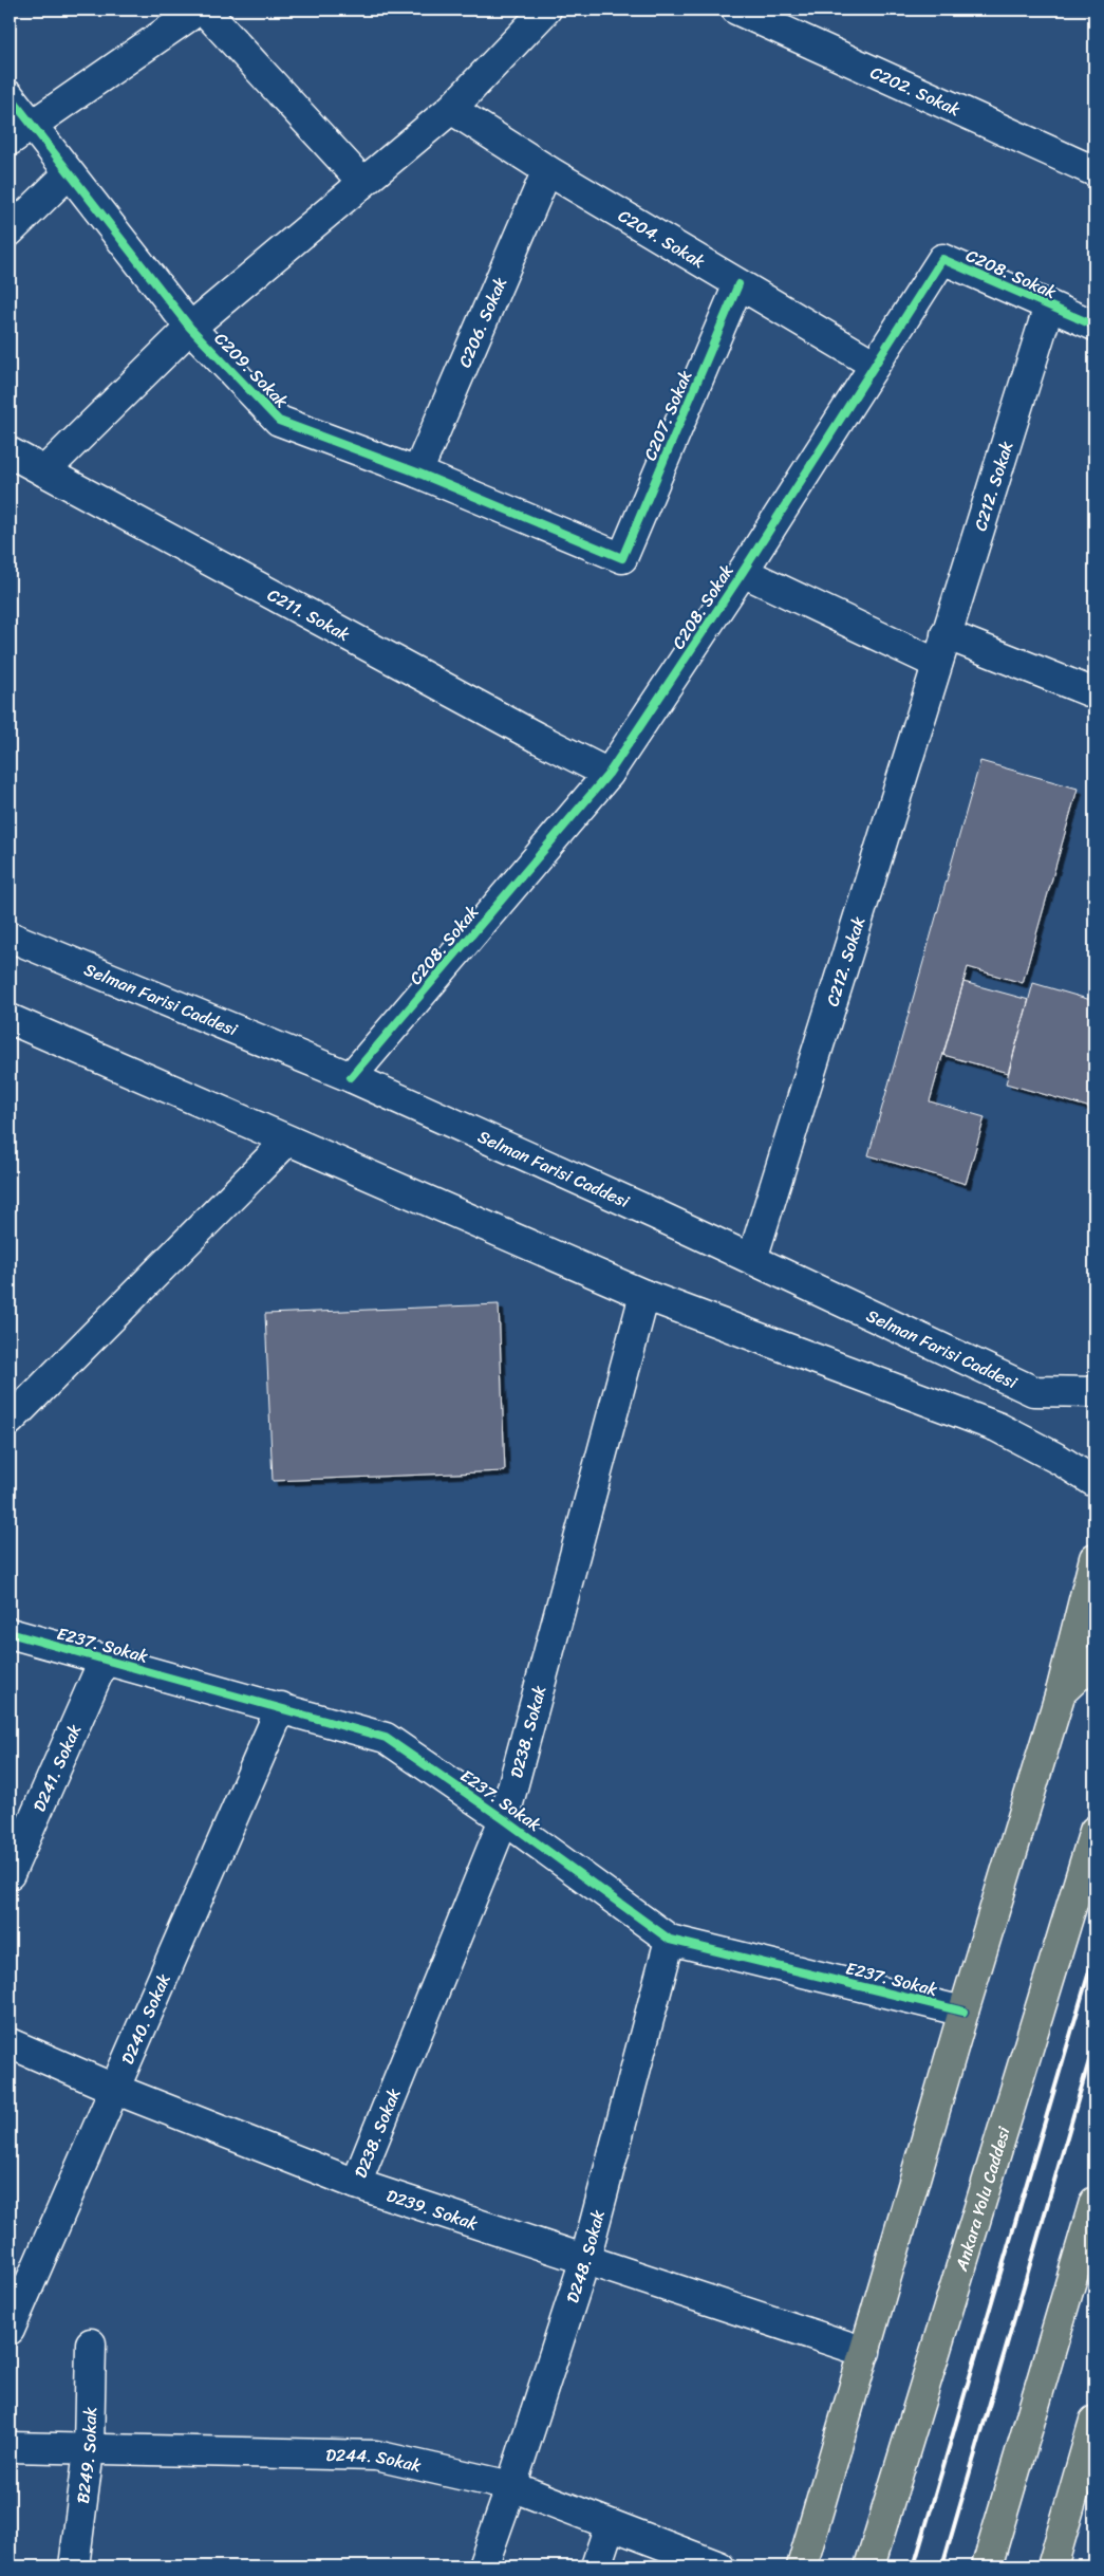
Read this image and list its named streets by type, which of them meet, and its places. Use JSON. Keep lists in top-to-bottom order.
{
  "streets": {
    "highway": ["Ankara Yolu Caddesi"],
    "street": [
      "C202. Sokak",
      "C204. Sokak",
      "C208. Sokak",
      "C206. Sokak",
      "C209. Sokak",
      "C207. Sokak",
      "C212. Sokak",
      "C211. Sokak",
      "Selman Farisi Caddesi",
      "E237. Sokak",
      "D238. Sokak",
      "D241. Sokak",
      "D240. Sokak",
      "D239. Sokak",
      "D248. Sokak",
      "B249. Sokak",
      "D244. Sokak"
    ]
  },
  "crossings": [
    ["C204. Sokak", "C208. Sokak"],
    ["C204. Sokak", "C206. Sokak"],
    ["C204. Sokak", "C207. Sokak"],
    ["C208. Sokak", "C212. Sokak"],
    ["C208. Sokak", "C211. Sokak"],
    ["C208. Sokak", "Selman Farisi Caddesi"],
    ["C206. Sokak", "C209. Sokak"],
    ["C209. Sokak", "C207. Sokak"],
    ["C212. Sokak", "Selman Farisi Caddesi"],
    ["E237. Sokak", "D238. Sokak"],
    ["E237. Sokak", "D241. Sokak"],
    ["E237. Sokak", "D240. Sokak"],
    ["E237. Sokak", "D248. Sokak"],
    ["D238. Sokak", "D239. Sokak"],
    ["D240. Sokak", "D239. Sokak"],
    ["D239. Sokak", "D248. Sokak"],
    ["D248. Sokak", "D244. Sokak"],
    ["B249. Sokak", "D244. Sokak"]
  ]
}
